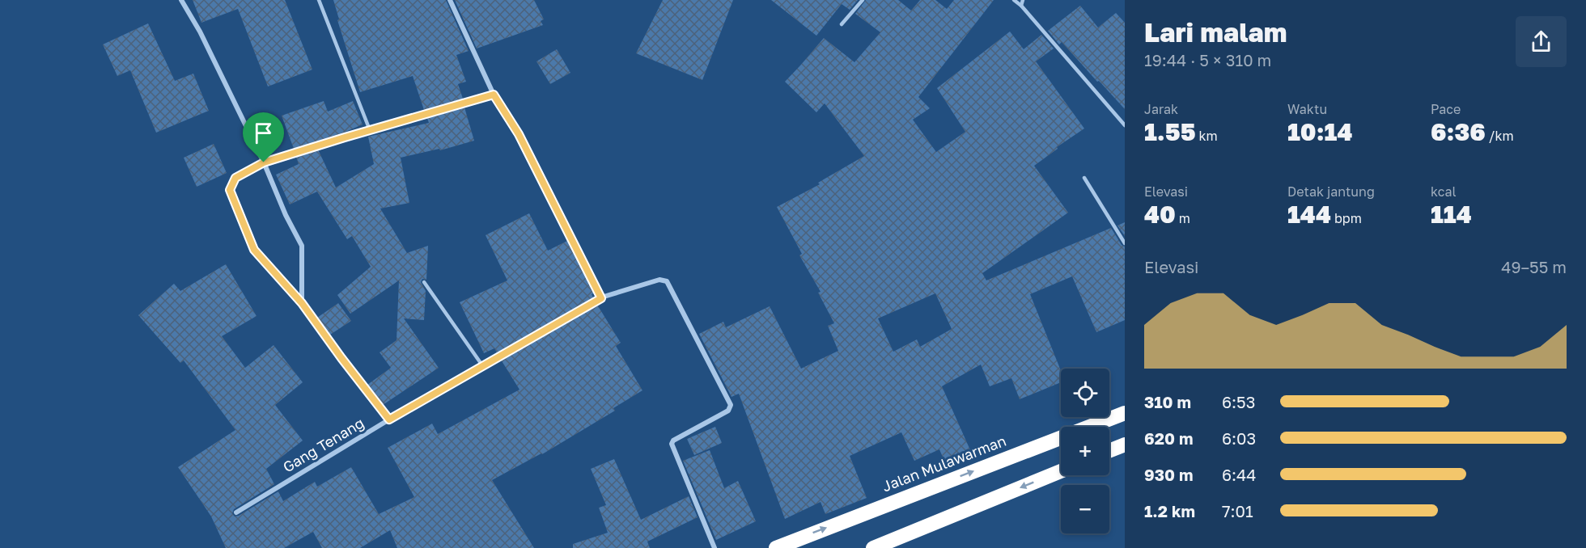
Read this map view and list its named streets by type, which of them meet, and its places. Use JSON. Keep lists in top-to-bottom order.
{
  "streets": {
    "highway": ["Jalan Mulawarman"],
    "street": ["Gang Tenang"]
  },
  "page": {
    "heading": ["Lari malam", "19:44 · 5 × 310 m"],
    "stats": [
      ["Jarak", "1.55 km"],
      ["Waktu", "10:14"],
      ["Pace", "6:36 /km"],
      ["Elevasi", "40 m"],
      ["Detak jantung", "144 bpm"],
      ["kcal", "114"]
    ],
    "chart": ["Elevasi", "49–55 m"],
    "map_buttons": ["+", "−"],
    "list": [
      {
        "name": "310 m",
        "note": "6:53"
      },
      {
        "name": "620 m",
        "note": "6:03"
      },
      {
        "name": "930 m",
        "note": "6:44"
      },
      {
        "name": "1.2 km",
        "note": "7:01"
      }
    ]
  }
}
